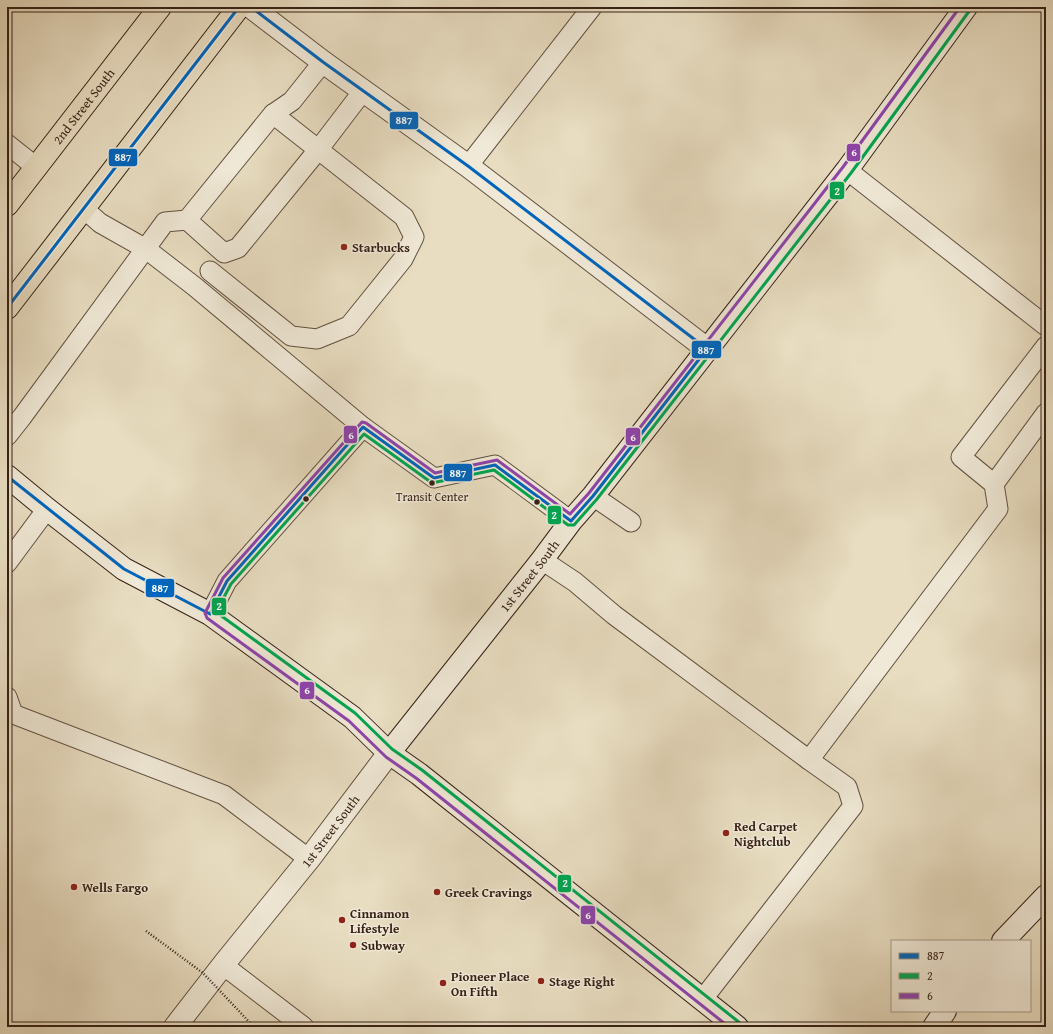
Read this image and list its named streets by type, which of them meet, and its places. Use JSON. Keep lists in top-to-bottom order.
{
  "streets": {
    "highway": ["2nd Street South"],
    "street": ["1st Street South"]
  },
  "places": [
    "Starbucks",
    "Transit Center",
    "Red Carpet Nightclub",
    "Wells Fargo",
    "Greek Cravings",
    "Cinnamon Lifestyle",
    "Subway",
    "Stage Right",
    "Pioneer Place On Fifth"
  ],
  "lines": ["transit line 887", "transit line 6", "transit line 2"],
  "legend": ["887", "2", "6"]
}
